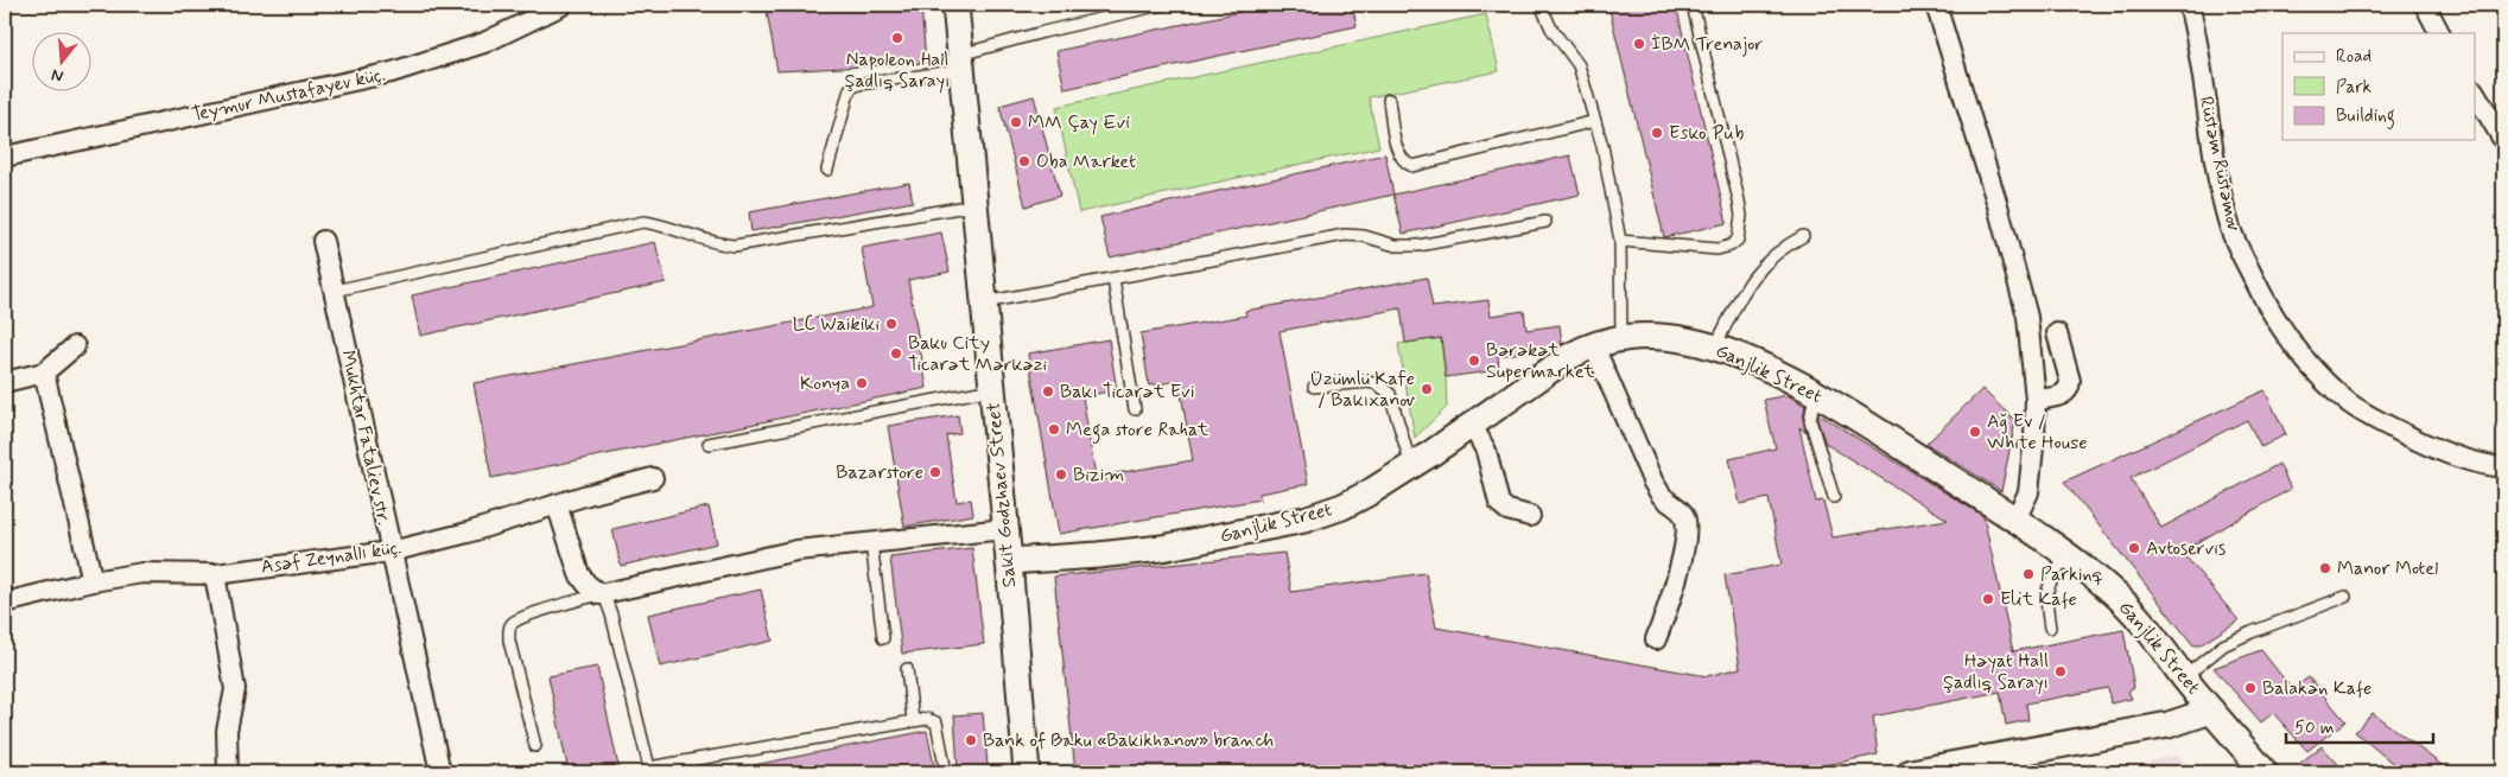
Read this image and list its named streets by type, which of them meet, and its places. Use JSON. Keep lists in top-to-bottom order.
{
  "streets": {
    "street": [
      "Teymur Mustafayev küç.",
      "Rüstəm Rüstəmov",
      "Ganjlik Street",
      "Mukhtar Fataliev str.",
      "Sakit Godzhaev Street",
      "Asəf Zeynallı küç."
    ]
  },
  "crossings": [
    ["Ganjlik Street", "Sakit Godzhaev Street"],
    ["Mukhtar Fataliev str.", "Asəf Zeynallı küç."]
  ],
  "places": [
    "Napoleon Hall Şadlıq Sarayı",
    "İBM Trenajor",
    "MM Çay Evi",
    "Esko Pub",
    "Oba Market",
    "LC Waikiki",
    "Baku City Ticarət Mərkəzi",
    "Bərəkət Supermarket",
    "Konya",
    "Üzümlü Kafe / Bakıxanov",
    "Bakı Ticarət Evi",
    "Mega store Rahat",
    "Ağ Ev / White House",
    "Bazarstore",
    "Bizim",
    "Avtoservis",
    "Manor Motel",
    "Parkinq",
    "Elit Kafe",
    "Həyat Hall Şadlıq Sarayı",
    "Balakən Kafe",
    "Bank of Baku «Bakikhanov» branch"
  ],
  "legend": ["Road", "Park", "Building"],
  "scale_bar": "50 m",
  "north": "bottom"
}
